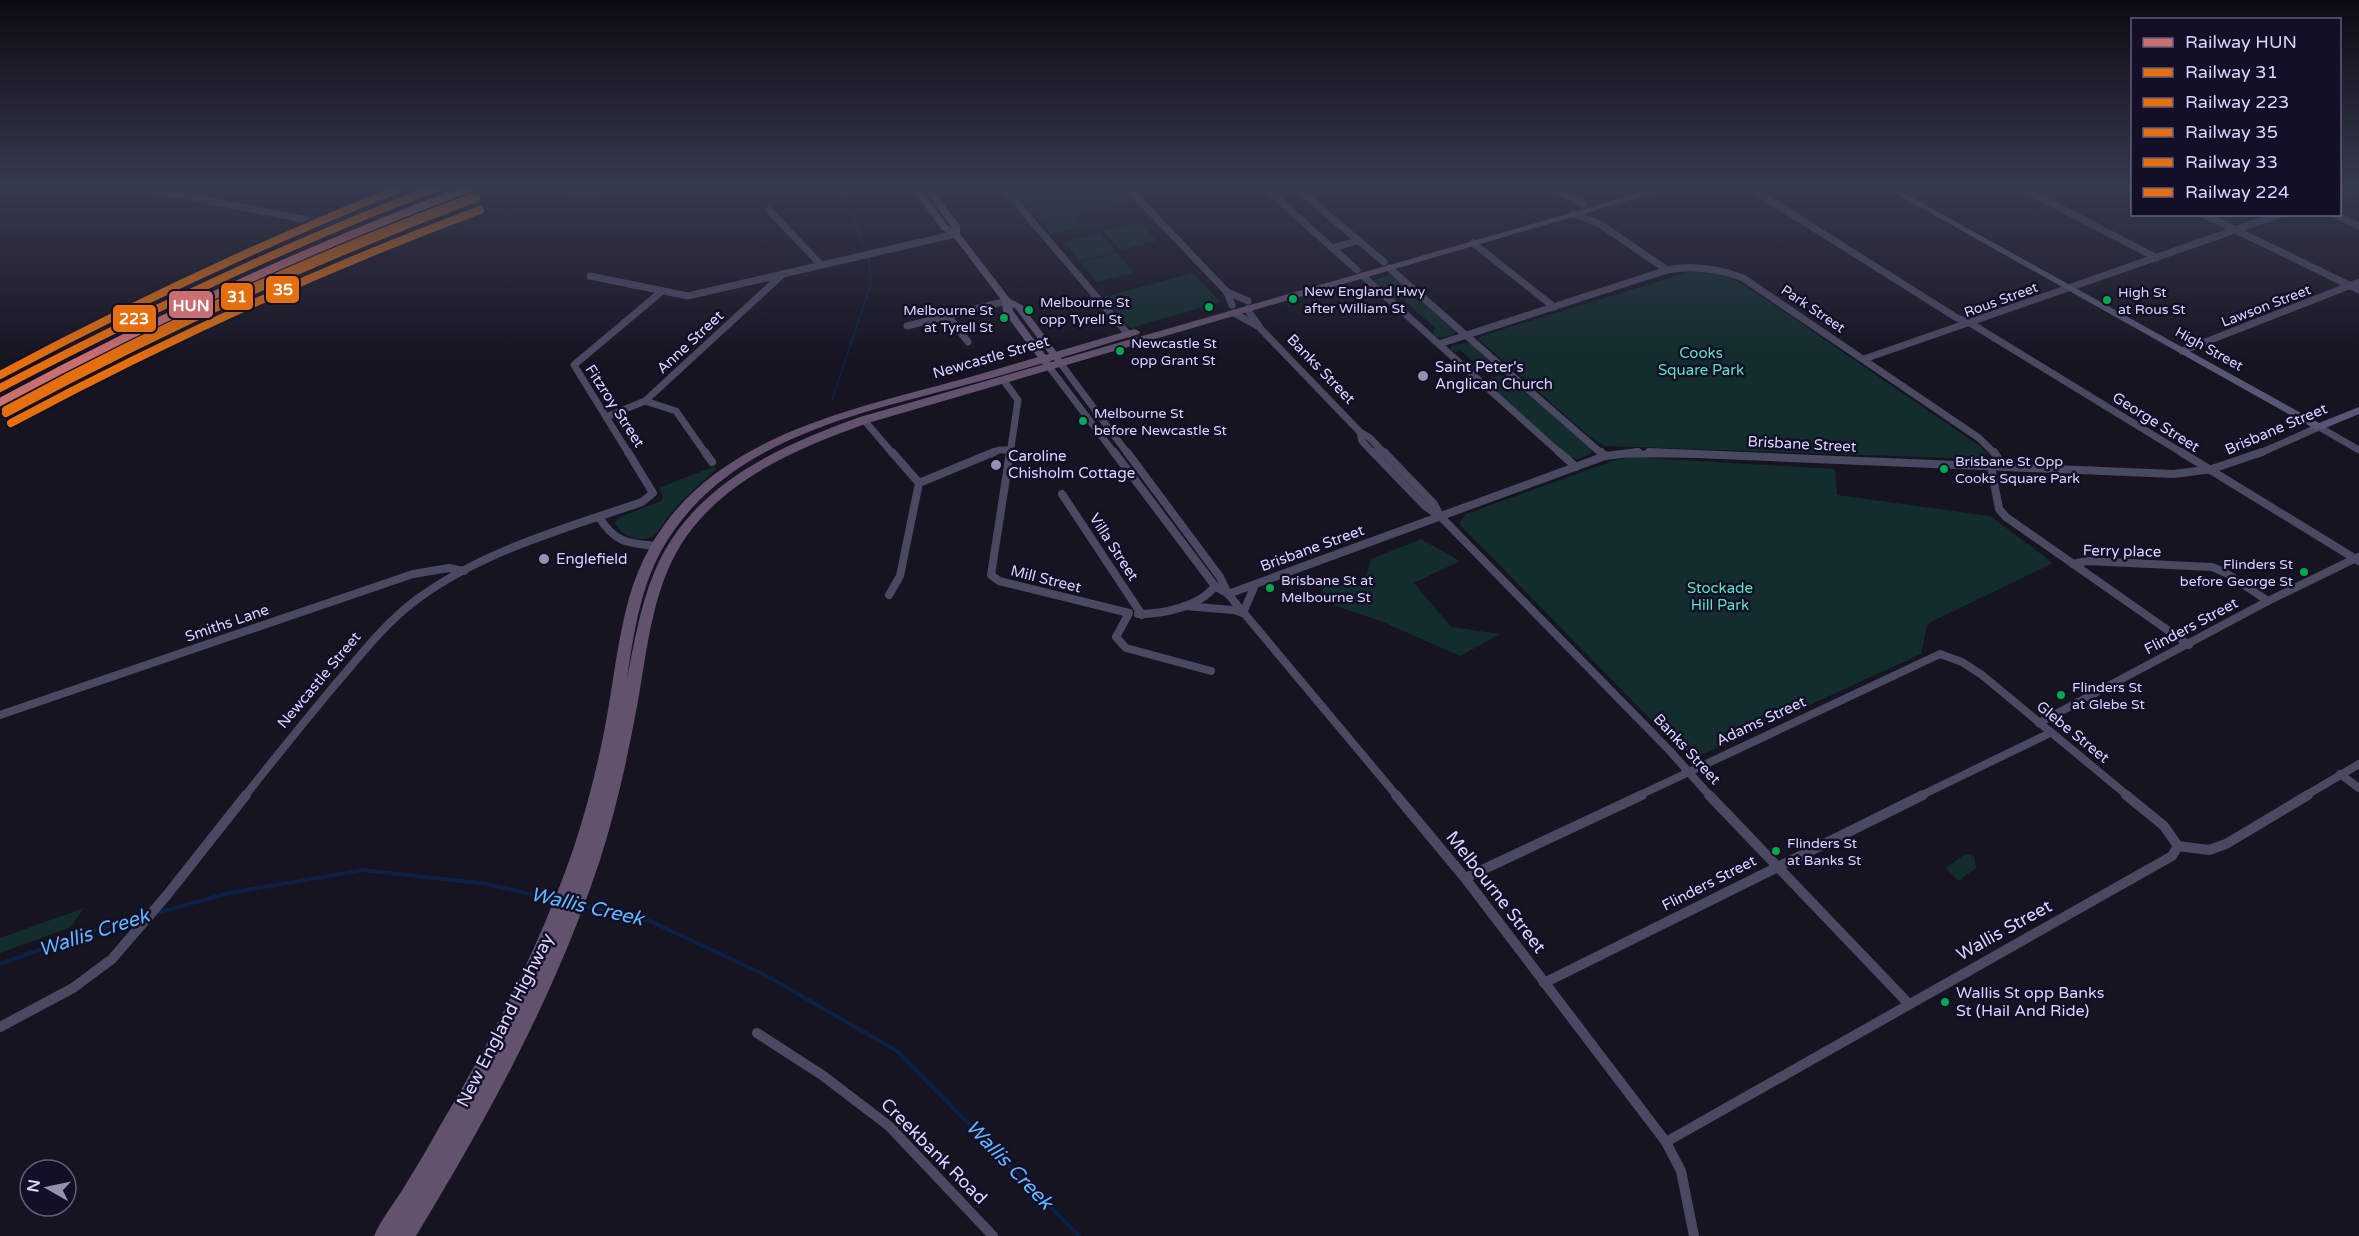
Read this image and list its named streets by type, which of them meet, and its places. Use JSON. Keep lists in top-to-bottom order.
{
  "streets": {
    "highway": ["Newcastle Street", "New England Highway"],
    "main road": ["High Street", "Brisbane Street", "Melbourne Street"],
    "street": [
      "Rous Street",
      "Lawson Street",
      "Park Street",
      "Anne Street",
      "Banks Street",
      "Fitzroy Street",
      "George Street",
      "Villa Street",
      "Ferry place",
      "Mill Street",
      "Smiths Lane",
      "Flinders Street",
      "Adams Street",
      "Glebe Street",
      "Wallis Street",
      "Creekbank Road"
    ]
  },
  "crossings": [
    ["Rous Street", "Park Street"],
    ["Rous Street", "High Street"],
    ["Rous Street", "George Street"],
    ["Lawson Street", "High Street"],
    ["Park Street", "Brisbane Street"],
    ["Anne Street", "Fitzroy Street"],
    ["High Street", "Brisbane Street"],
    ["Newcastle Street", "Banks Street"],
    ["Newcastle Street", "Fitzroy Street"],
    ["Newcastle Street", "Mill Street"],
    ["Newcastle Street", "Smiths Lane"],
    ["Newcastle Street", "Melbourne Street"],
    ["Newcastle Street", "New England Highway"],
    ["Banks Street", "Brisbane Street"],
    ["Banks Street", "Flinders Street"],
    ["Banks Street", "Adams Street"],
    ["Banks Street", "Wallis Street"],
    ["George Street", "Brisbane Street"],
    ["George Street", "Flinders Street"],
    ["Brisbane Street", "Melbourne Street"],
    ["Ferry place", "Flinders Street"],
    ["Flinders Street", "Glebe Street"],
    ["Flinders Street", "Melbourne Street"],
    ["Adams Street", "Glebe Street"],
    ["Adams Street", "Melbourne Street"],
    ["Glebe Street", "Wallis Street"],
    ["Melbourne Street", "Wallis Street"]
  ],
  "water": ["Wallis Creek"],
  "parks": ["Cooks Square Park", "Stockade Hill Park"],
  "places": [
    "New England Hwy after William St",
    "High St at Rous St",
    "Melbourne St opp Tyrell St",
    "Melbourne St at Tyrell St",
    "Newcastle St opp Grant St",
    "Saint Peter's Anglican Church",
    "Melbourne St before Newcastle St",
    "Caroline Chisholm Cottage",
    "Brisbane St Opp Cooks Square Park",
    "Englefield",
    "Flinders St before George St",
    "Brisbane St at Melbourne St",
    "Flinders St at Glebe St",
    "Flinders St at Banks St",
    "Wallis St opp Banks St (Hail And Ride)"
  ],
  "lines": [
    "rail line HUN",
    "rail line 31",
    "rail line 223",
    "rail line 35",
    "rail line 33",
    "rail line 224"
  ],
  "legend": [
    "Railway HUN",
    "Railway 31",
    "Railway 223",
    "Railway 35",
    "Railway 33",
    "Railway 224"
  ],
  "north": "left"
}
